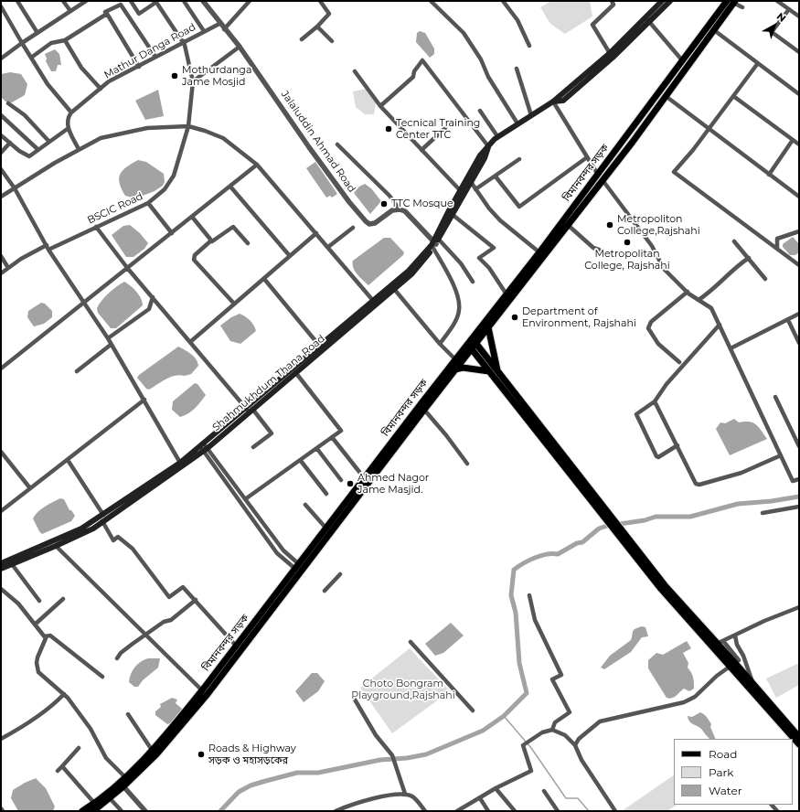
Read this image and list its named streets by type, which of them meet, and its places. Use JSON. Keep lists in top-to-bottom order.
{
  "streets": {
    "main road": ["বিমানবন্দর সড়ক", "Shahmukhdum Thana Road"],
    "street": ["Mathur Danga Road", "Jalaluddin Ahmad Road", "BSCIC Road"]
  },
  "crossings": [
    ["Mathur Danga Road", "Jalaluddin Ahmad Road"],
    ["Mathur Danga Road", "BSCIC Road"]
  ],
  "parks": ["Choto Bongram Playground,Rajshahi"],
  "places": [
    "Mothurdanga Jame Mosjid",
    "Tecnical Training Center TTC",
    "TTC Mosque",
    "Metropoliton College,Rajshahi",
    "Metropolitan College, Rajshahi",
    "Department of Environment, Rajshahi",
    "Ahmed Nagor Jame Masjid.",
    "Roads & Highway সড়ক ও মহাসড়কের"
  ],
  "legend": ["Road", "Park", "Water"],
  "north": "top right"
}
